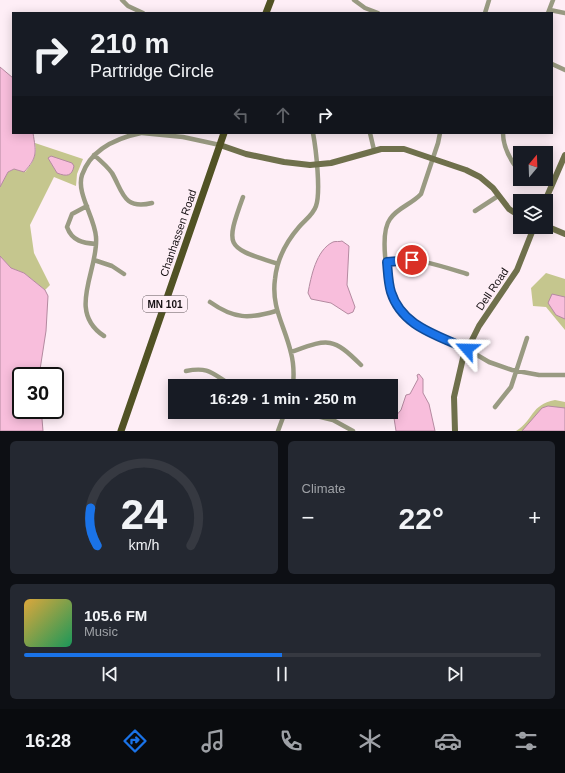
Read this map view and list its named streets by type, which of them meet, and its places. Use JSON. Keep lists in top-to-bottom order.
{
  "streets": {
    "main road": ["Chanhassen Road", "MN 101"],
    "street": ["Dell Road"]
  },
  "north": "top",
  "page": {
    "turn": ["210 m", "Partridge Circle"],
    "limit": "30",
    "trip": "16:29 · 1 min · 250 m",
    "tile": "Climate",
    "heat": ["−", "22°", "+"],
    "song": ["105.6 FM", "Music"],
    "tabs": "16:28",
    "gauge": ["24", "km/h"]
  }
}
